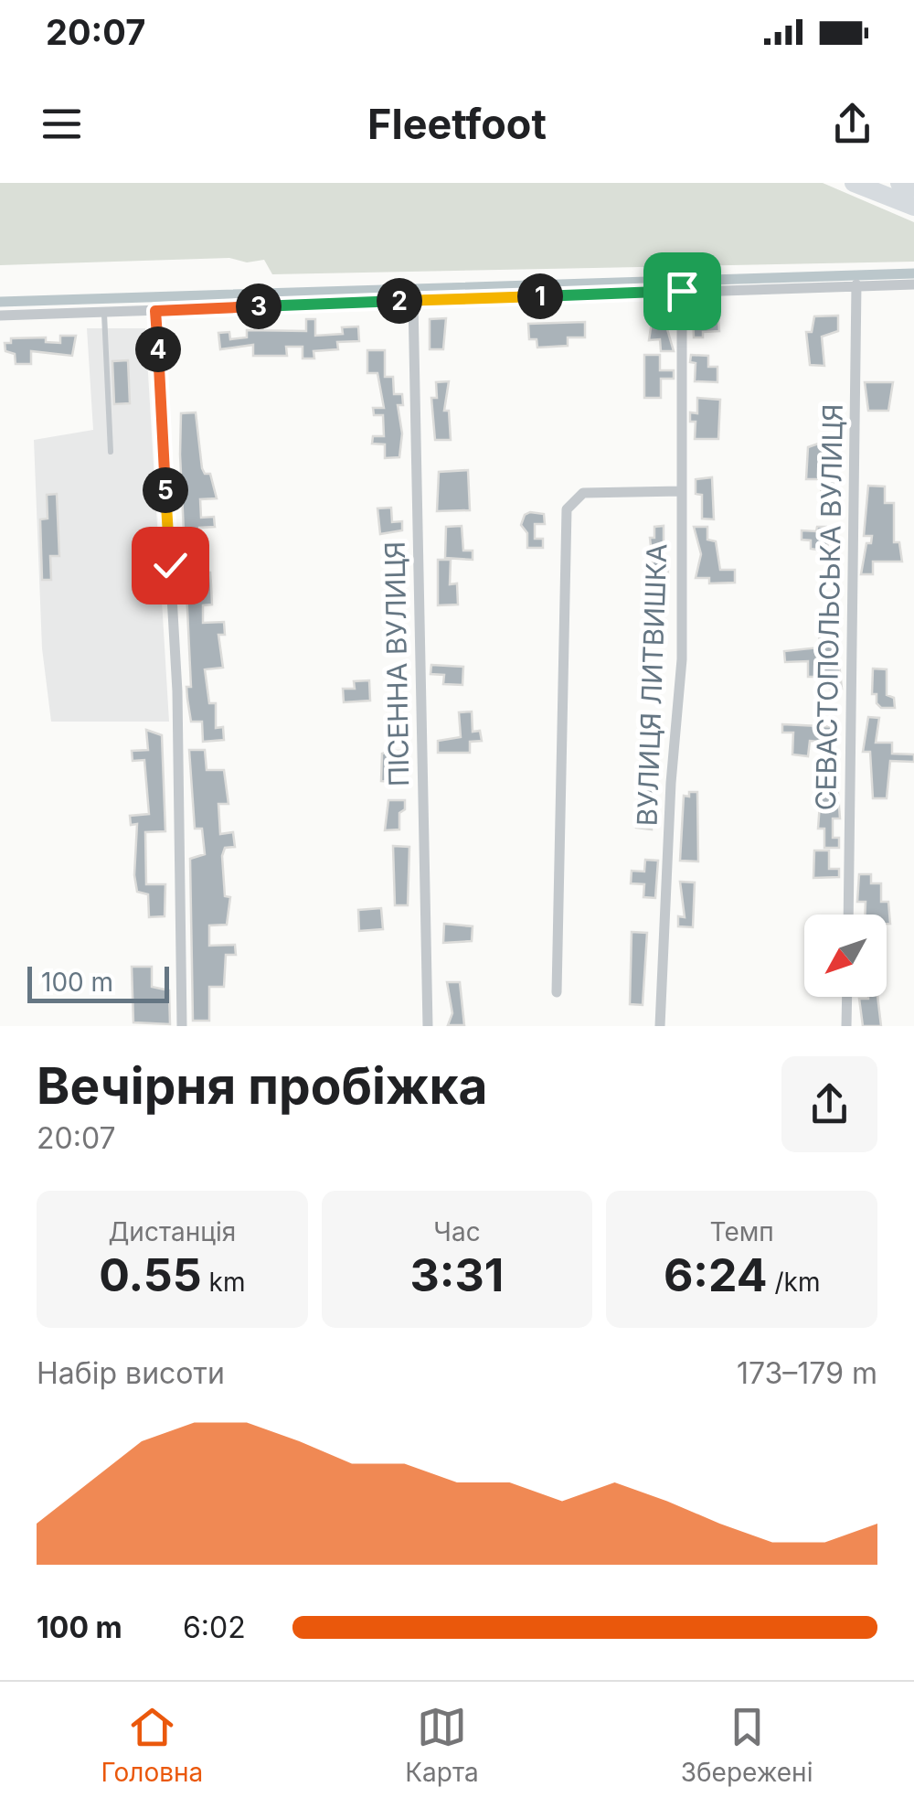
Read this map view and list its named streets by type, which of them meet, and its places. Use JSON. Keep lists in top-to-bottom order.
{
  "streets": {
    "street": ["СЕВАСТОПОЛЬСЬКА ВУЛИЦЯ", "ПІСЕННА ВУЛИЦЯ", "ВУЛИЦЯ ЛИТВИШКА"]
  },
  "scale_bar": "100 m",
  "north": "bottom left",
  "page": {
    "status": "20:07",
    "header": "Fleetfoot",
    "pins": [
      "1",
      "2",
      "3",
      "4",
      "5"
    ],
    "scale": "100 m",
    "heading": ["Вечірня пробіжка", "20:07"],
    "stats": [
      ["Дистанція", "0.55 km"],
      ["Час", "3:31"],
      ["Темп", "6:24 /km"]
    ],
    "chart": ["Набір висоти", "173–179 m"],
    "list": [
      {
        "name": "100 m",
        "note": "6:02"
      }
    ],
    "tabs": ["Головна", "Карта", "Збережені"]
  }
}
